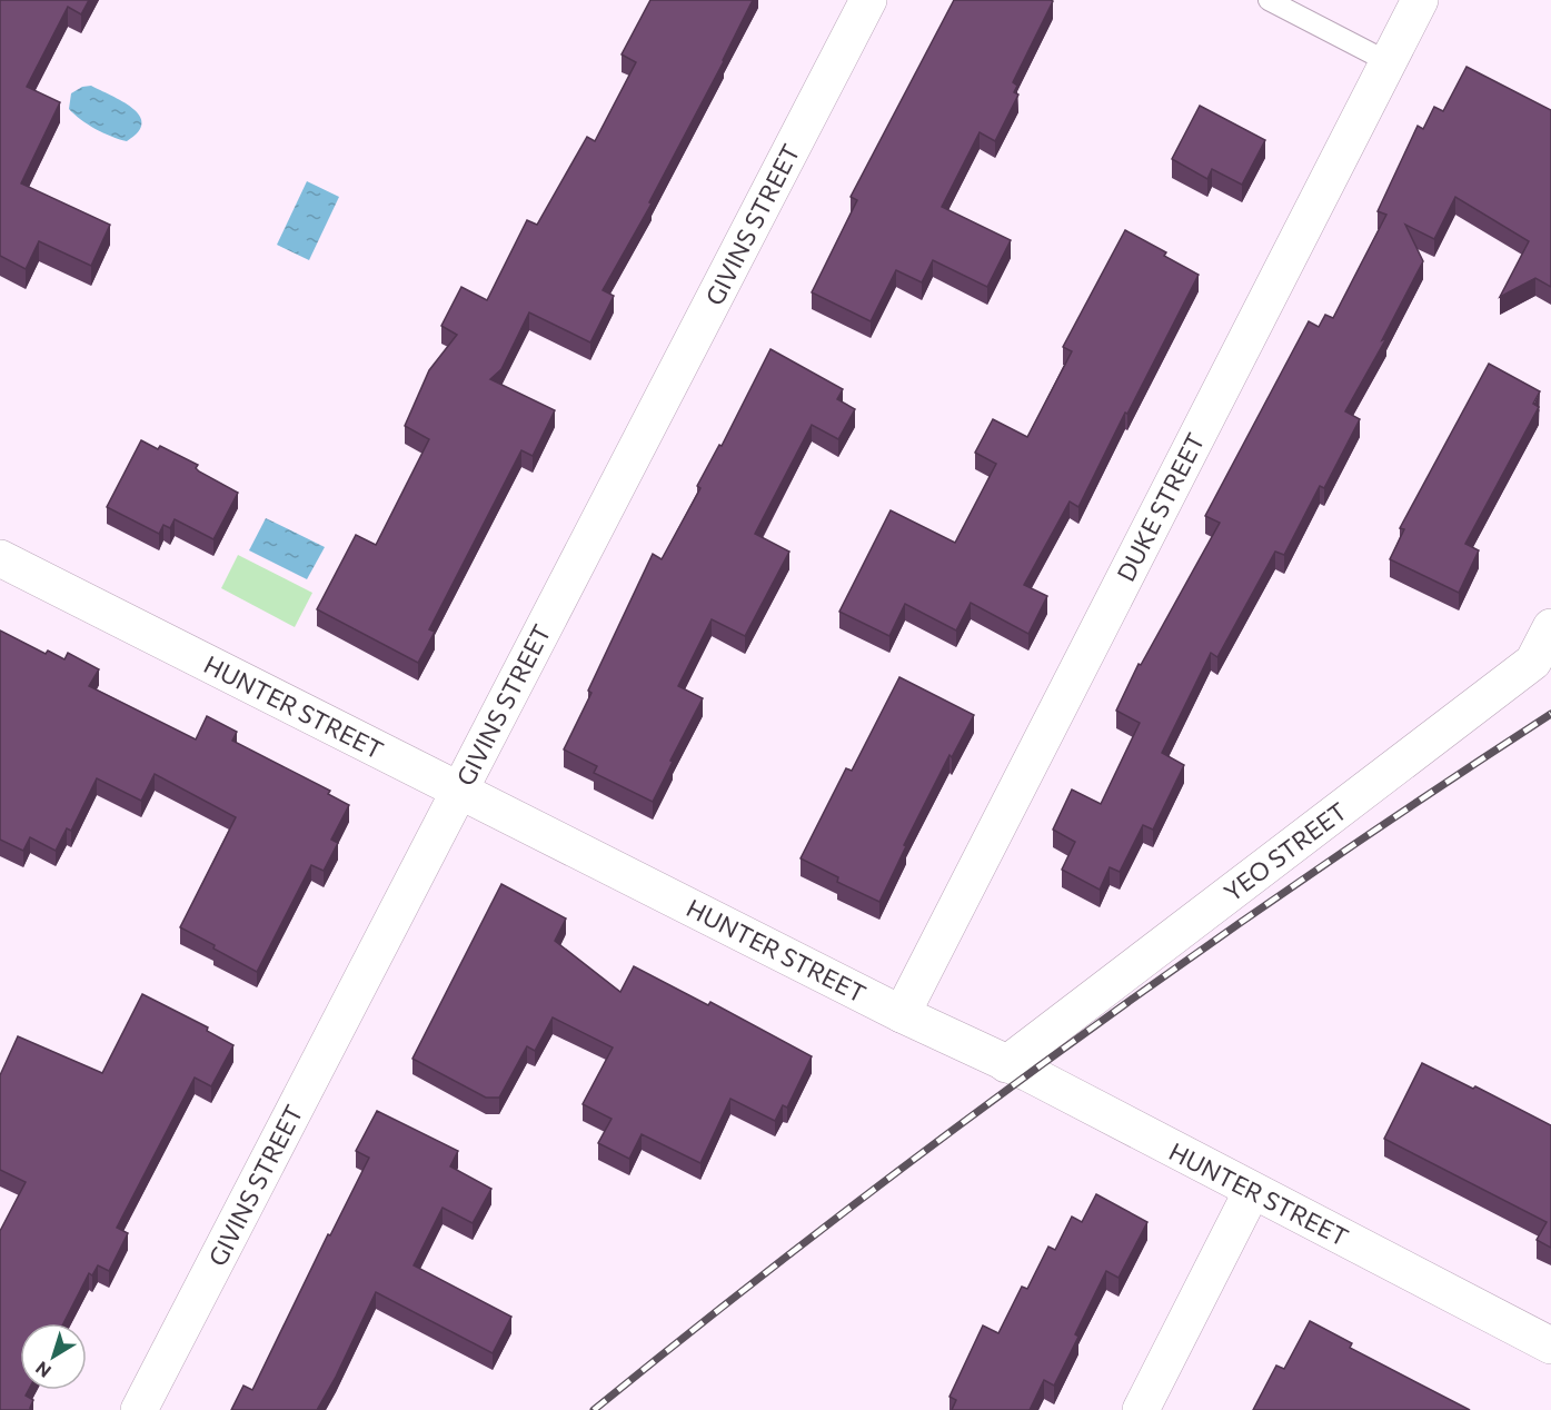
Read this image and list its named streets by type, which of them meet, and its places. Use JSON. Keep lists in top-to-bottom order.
{
  "streets": {
    "street": [
      "GIVINS STREET",
      "DUKE STREET",
      "HUNTER STREET",
      "YEO STREET"
    ]
  },
  "crossings": [
    ["GIVINS STREET", "HUNTER STREET"],
    ["DUKE STREET", "HUNTER STREET"],
    ["HUNTER STREET", "YEO STREET"]
  ],
  "north": "bottom left"
}
